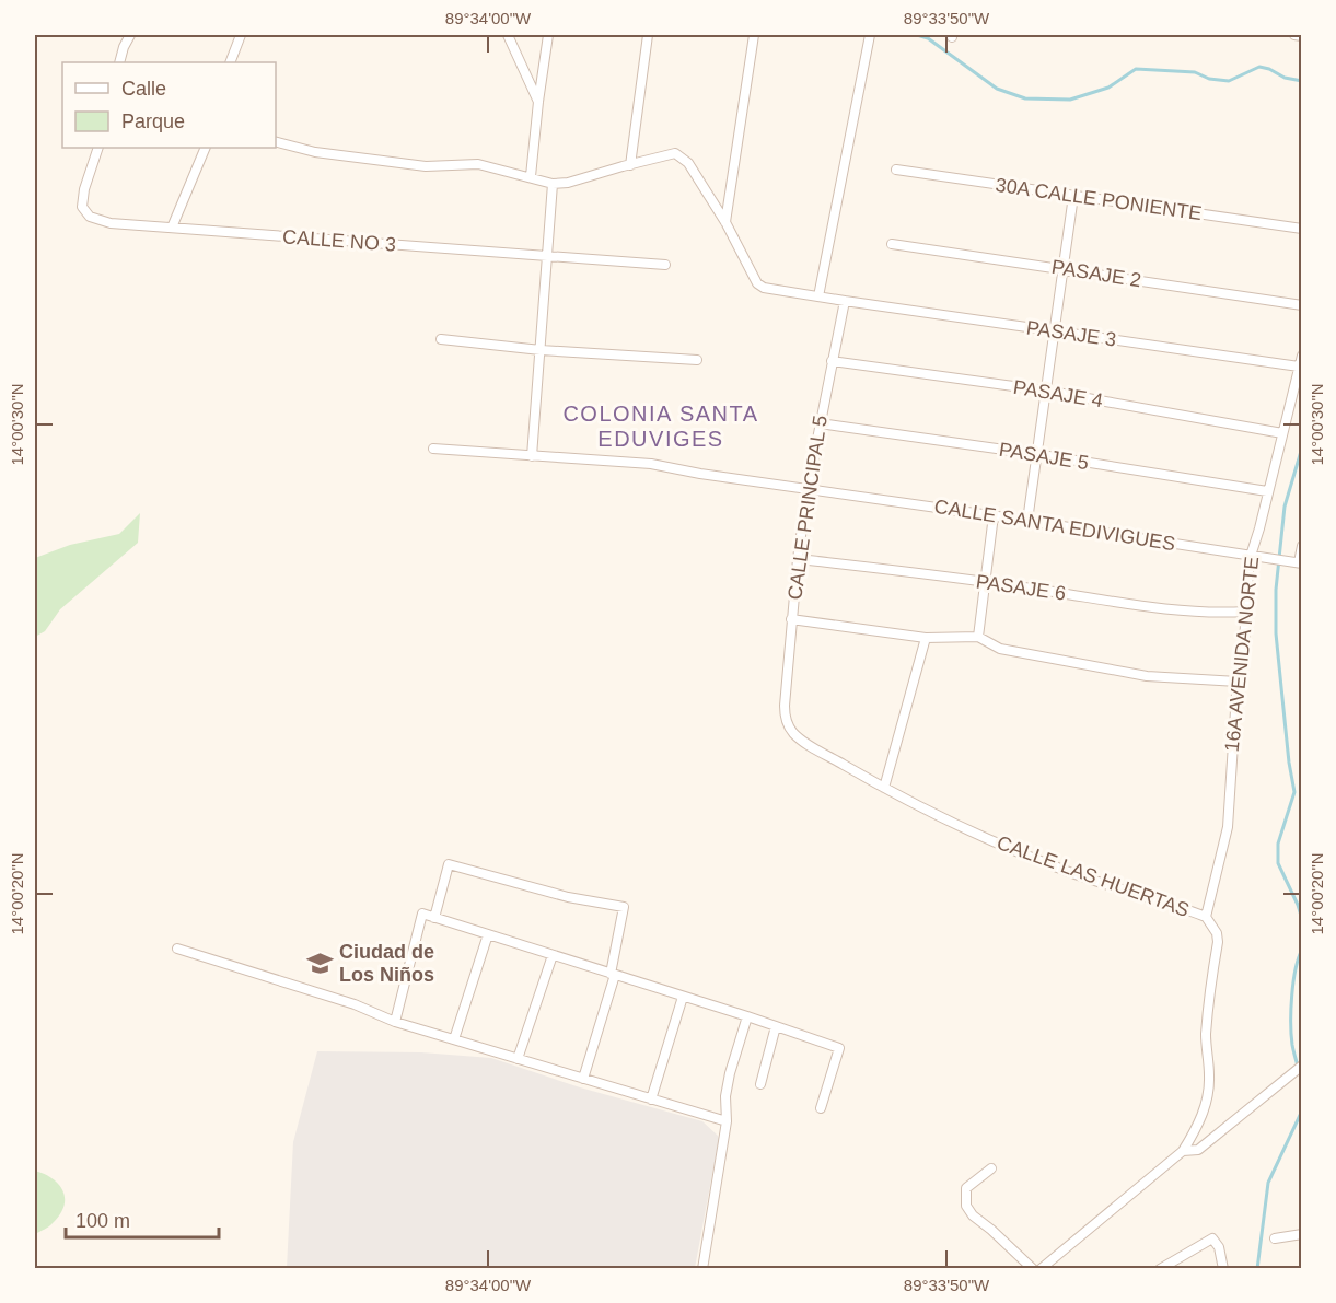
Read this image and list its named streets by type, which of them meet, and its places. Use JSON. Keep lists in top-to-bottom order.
{
  "streets": {
    "street": [
      "30A CALLE PONIENTE",
      "CALLE NO 3",
      "PASAJE 2",
      "PASAJE 3",
      "PASAJE 4",
      "PASAJE 5",
      "CALLE PRINCIPAL 5",
      "CALLE SANTA EDIVIGUES",
      "PASAJE 6",
      "16A AVENIDA NORTE",
      "CALLE LAS HUERTAS"
    ]
  },
  "crossings": [
    ["PASAJE 3", "CALLE PRINCIPAL 5"],
    ["PASAJE 3", "16A AVENIDA NORTE"],
    ["PASAJE 4", "CALLE PRINCIPAL 5"],
    ["PASAJE 4", "16A AVENIDA NORTE"],
    ["PASAJE 5", "CALLE PRINCIPAL 5"],
    ["PASAJE 5", "16A AVENIDA NORTE"],
    ["CALLE PRINCIPAL 5", "CALLE SANTA EDIVIGUES"],
    ["CALLE PRINCIPAL 5", "PASAJE 6"],
    ["CALLE PRINCIPAL 5", "CALLE LAS HUERTAS"],
    ["CALLE SANTA EDIVIGUES", "16A AVENIDA NORTE"],
    ["PASAJE 6", "16A AVENIDA NORTE"],
    ["16A AVENIDA NORTE", "CALLE LAS HUERTAS"]
  ],
  "districts": ["COLONIA SANTA EDUVIGES"],
  "places": {
    "school or university": ["Ciudad de Los Niños"]
  },
  "legend": ["Calle", "Parque"],
  "scale_bar": "100 m",
  "coordinates": [
    "89°34'00\"W",
    "89°33'50\"W",
    "14°00'30\"N",
    "14°00'20\"N"
  ]
}
